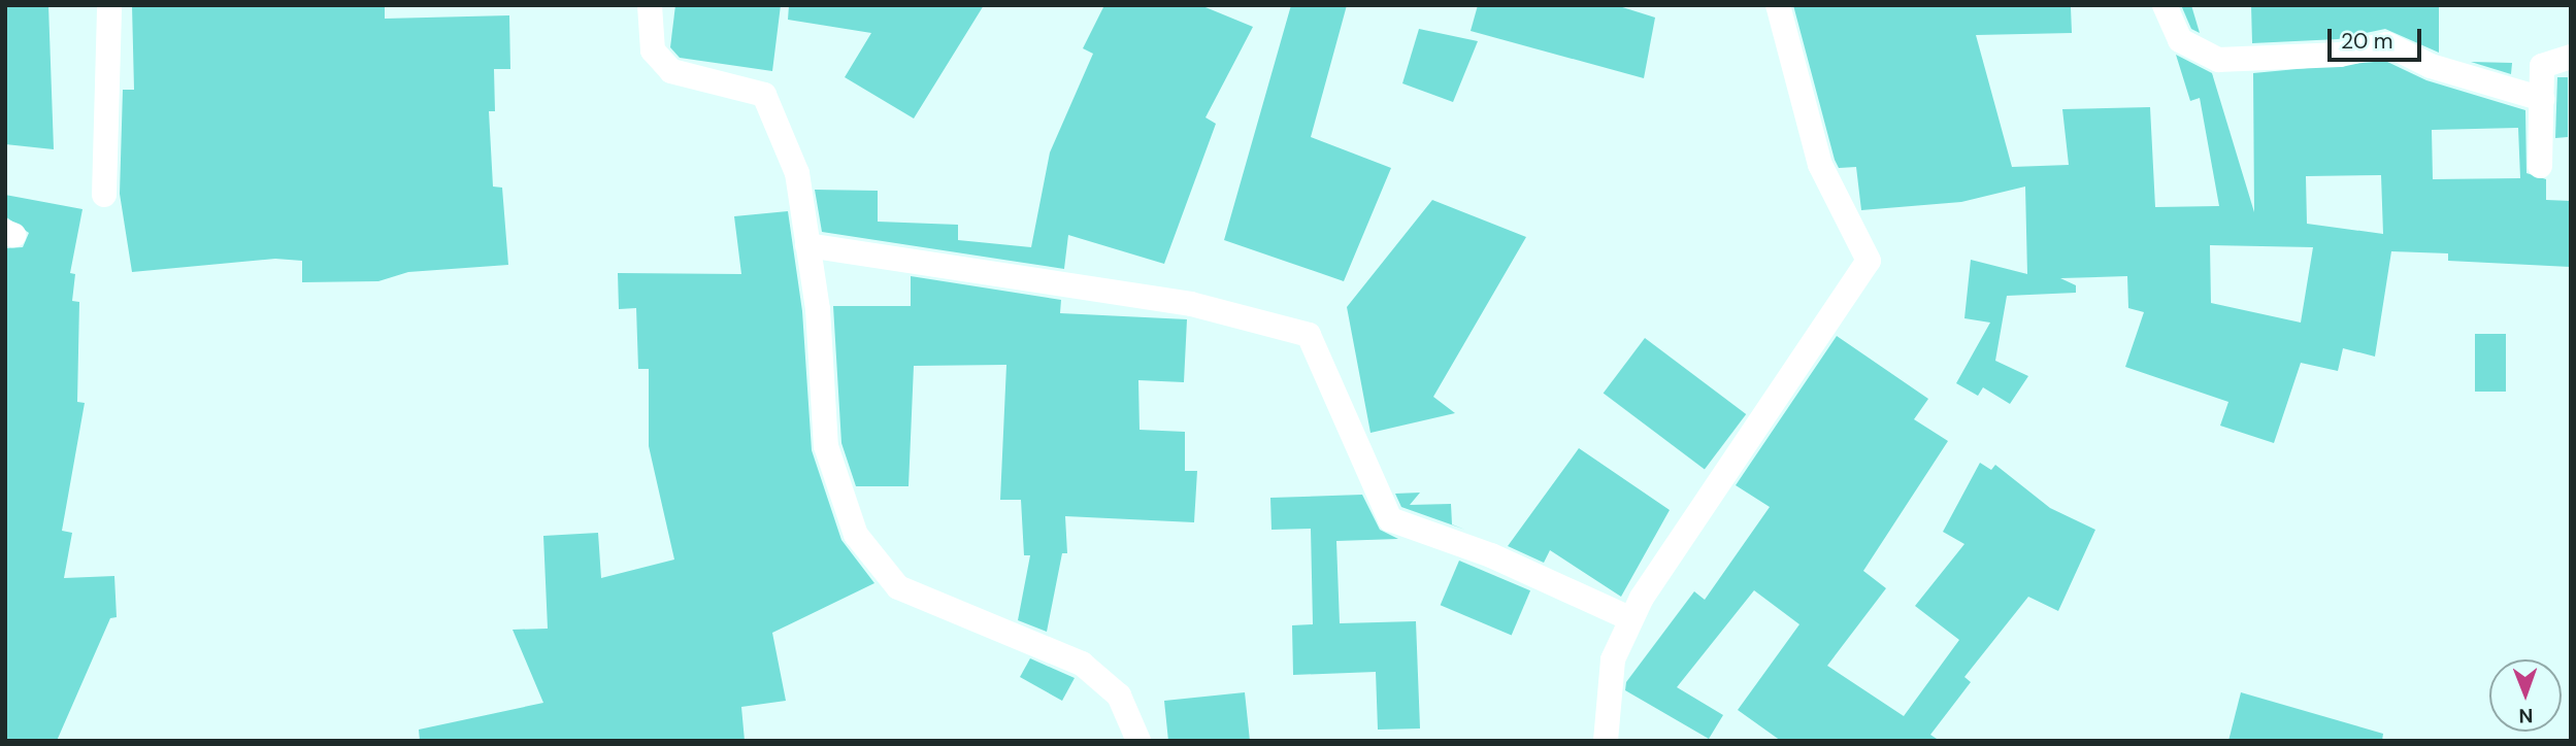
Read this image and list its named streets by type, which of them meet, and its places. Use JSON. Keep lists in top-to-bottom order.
{
  "scale_bar": "20 m",
  "north": "bottom"
}
